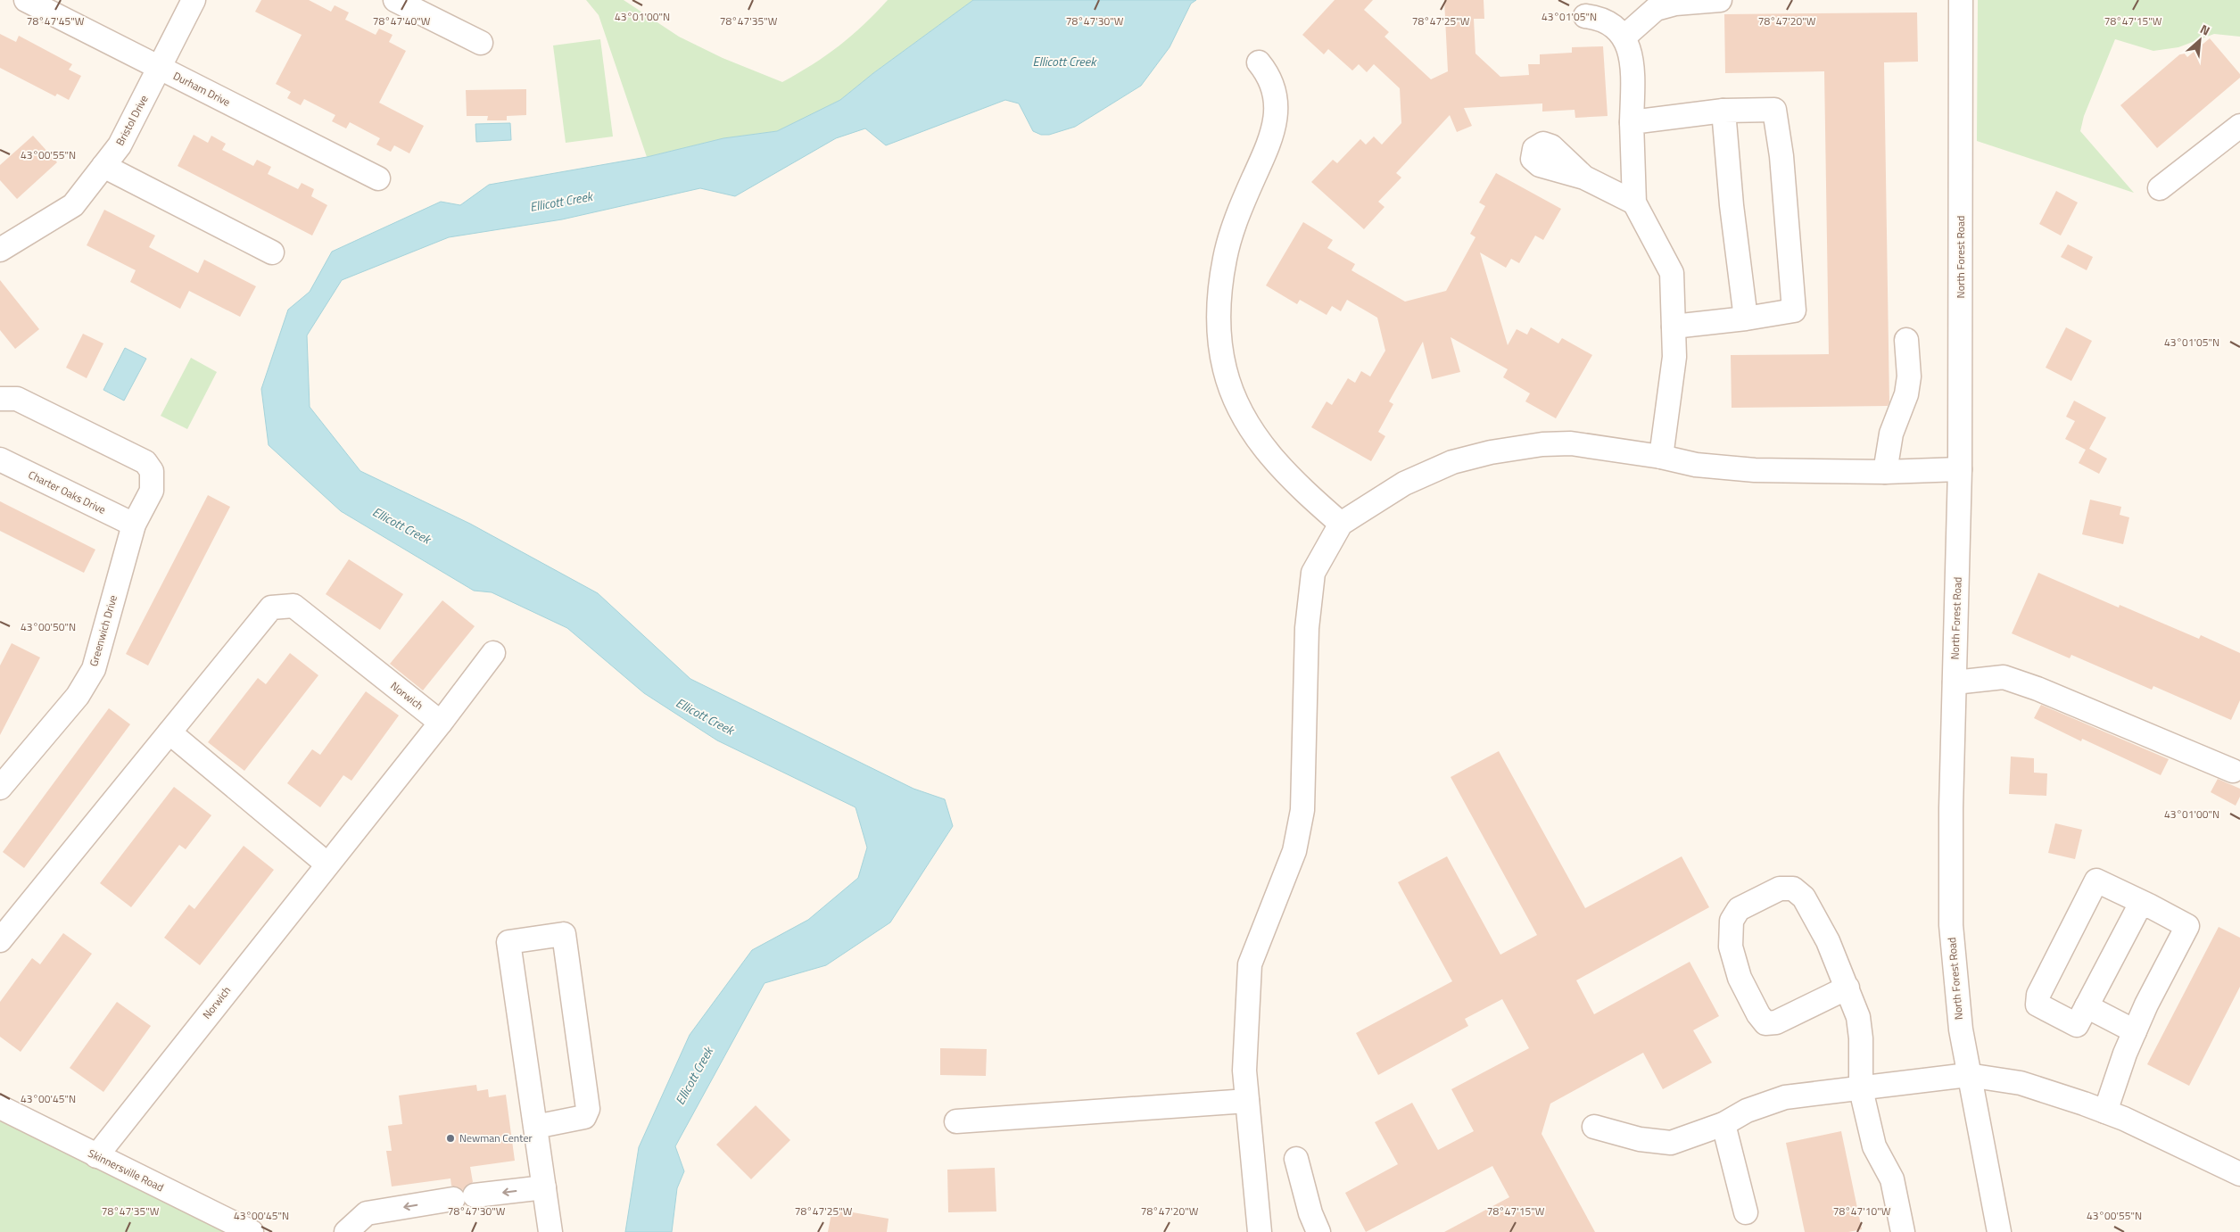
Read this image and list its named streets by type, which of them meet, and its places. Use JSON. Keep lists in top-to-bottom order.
{
  "streets": {
    "street": [
      "Durham Drive",
      "Bristol Drive",
      "North Forest Road",
      "Charter Oaks Drive",
      "Greenwich Drive",
      "Norwich",
      "Skinnersville Road"
    ]
  },
  "crossings": [
    ["Durham Drive", "Bristol Drive"],
    ["Charter Oaks Drive", "Greenwich Drive"],
    ["Norwich", "Skinnersville Road"]
  ],
  "water": ["Ellicott Creek"],
  "places": ["Newman Center"],
  "north": "top right",
  "coordinates": [
    "43°01'00\"N",
    "43°01'05\"N",
    "78°47'45\"W",
    "78°47'40\"W",
    "78°47'35\"W",
    "78°47'30\"W",
    "78°47'25\"W",
    "78°47'20\"W",
    "78°47'15\"W",
    "43°00'55\"N",
    "43°00'50\"N",
    "43°00'45\"N",
    "78°47'10\"W"
  ]
}
